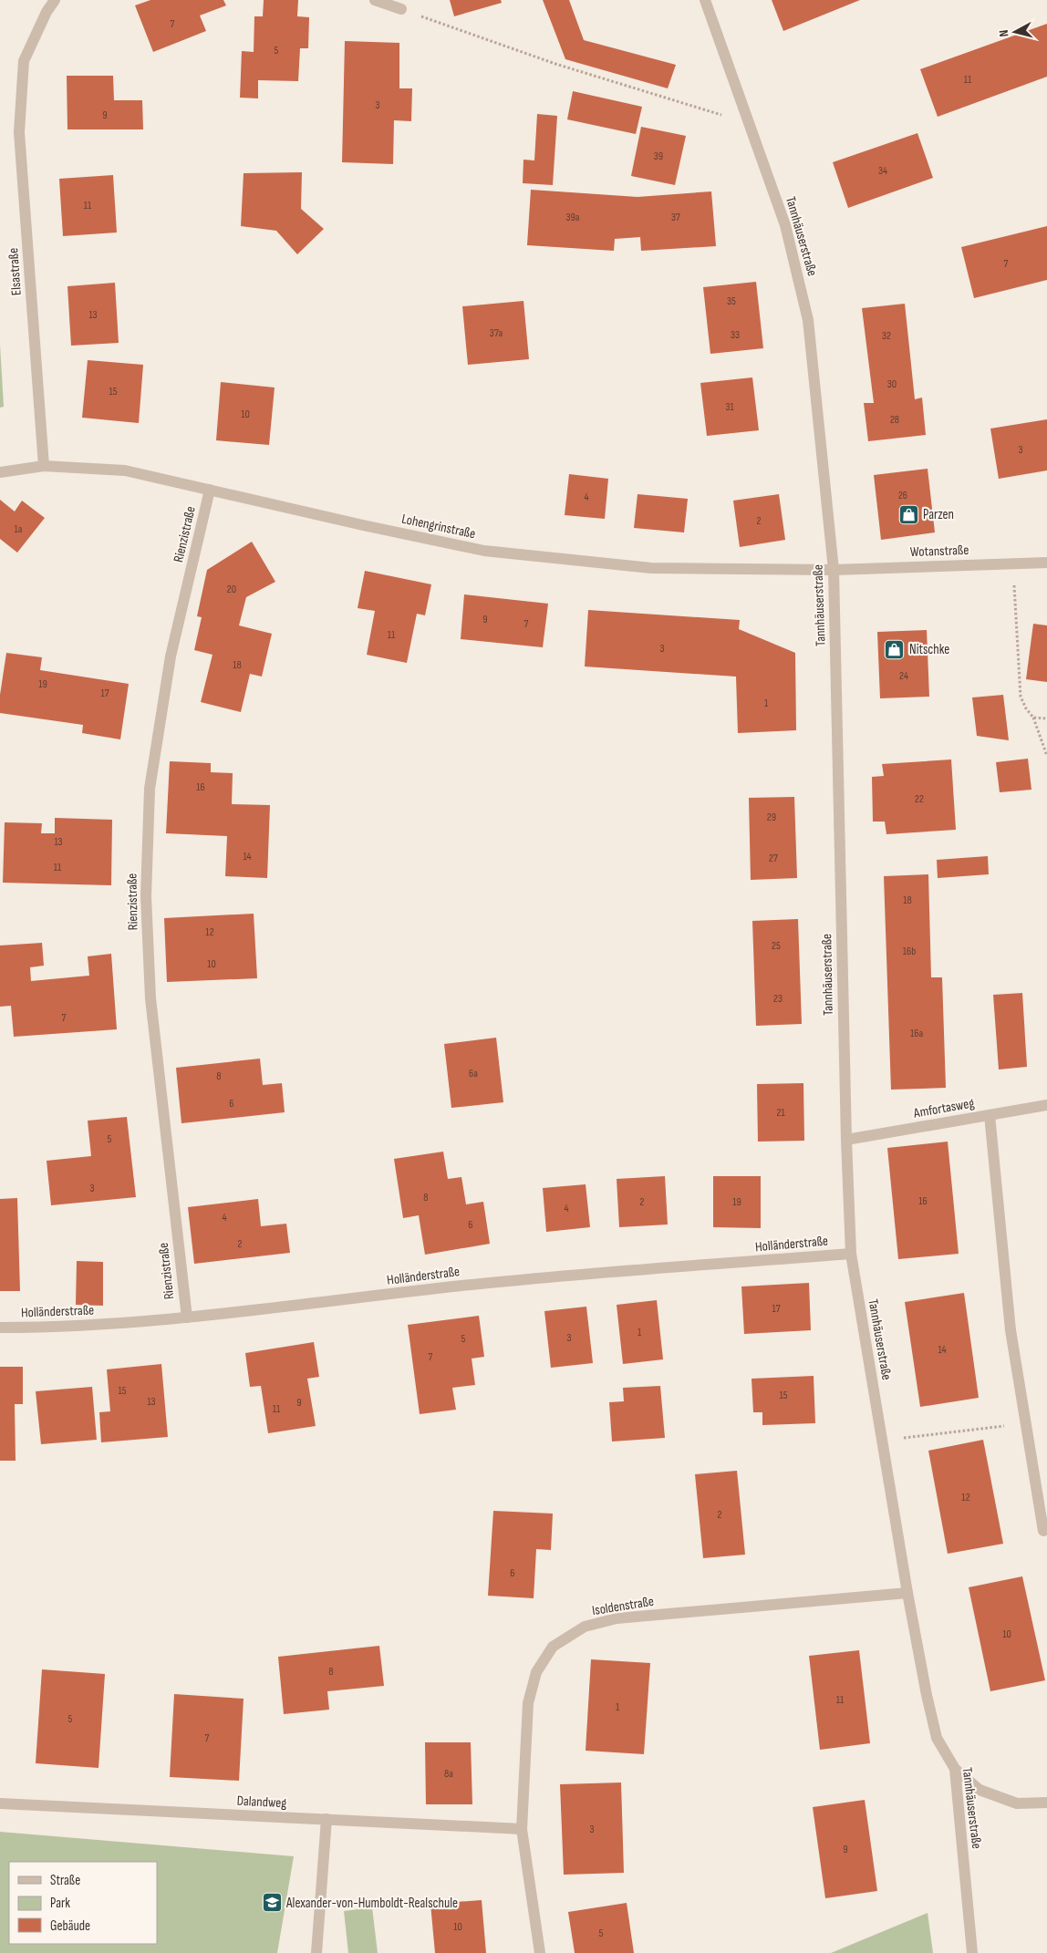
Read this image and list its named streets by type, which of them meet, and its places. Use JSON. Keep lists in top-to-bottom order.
{
  "streets": {
    "street": [
      "Tannhäuserstraße",
      "Elsastraße",
      "Lohengrinstraße",
      "Rienzistraße",
      "Wotanstraße",
      "Amfortasweg",
      "Holländerstraße",
      "Isoldenstraße",
      "Dalandweg"
    ]
  },
  "crossings": [
    ["Tannhäuserstraße", "Lohengrinstraße"],
    ["Tannhäuserstraße", "Wotanstraße"],
    ["Tannhäuserstraße", "Amfortasweg"],
    ["Tannhäuserstraße", "Holländerstraße"],
    ["Tannhäuserstraße", "Isoldenstraße"],
    ["Elsastraße", "Lohengrinstraße"],
    ["Lohengrinstraße", "Rienzistraße"],
    ["Lohengrinstraße", "Wotanstraße"],
    ["Rienzistraße", "Holländerstraße"],
    ["Isoldenstraße", "Dalandweg"]
  ],
  "places": {
    "shop": ["Parzen", "Nitschke"],
    "school or university": ["Alexander-von-Humboldt-Realschule"]
  },
  "house_numbers": [
    "7",
    "5",
    "11",
    "3",
    "9",
    "39",
    "34",
    "11",
    "39a",
    "37",
    "7",
    "35",
    "13",
    "37a",
    "33",
    "32",
    "30",
    "15",
    "31",
    "10",
    "28",
    "3",
    "26",
    "4",
    "2",
    "1a",
    "20",
    "9",
    "7",
    "11",
    "3",
    "18",
    "24",
    "19",
    "17",
    "1",
    "16",
    "22",
    "29",
    "13",
    "14",
    "27",
    "11",
    "18",
    "12",
    "25",
    "16b",
    "10",
    "23",
    "7",
    "16a",
    "6a",
    "8",
    "6",
    "21",
    "5",
    "3",
    "8",
    "16",
    "2",
    "19",
    "4",
    "4",
    "6",
    "2",
    "17",
    "1",
    "3",
    "5",
    "14",
    "7",
    "15",
    "15",
    "13",
    "9",
    "11",
    "12",
    "2",
    "6",
    "10",
    "8",
    "11",
    "1",
    "5",
    "7",
    "8a",
    "3",
    "9",
    "10",
    "5"
  ],
  "legend": ["Straße", "Park", "Gebäude"],
  "north": "left"
}
